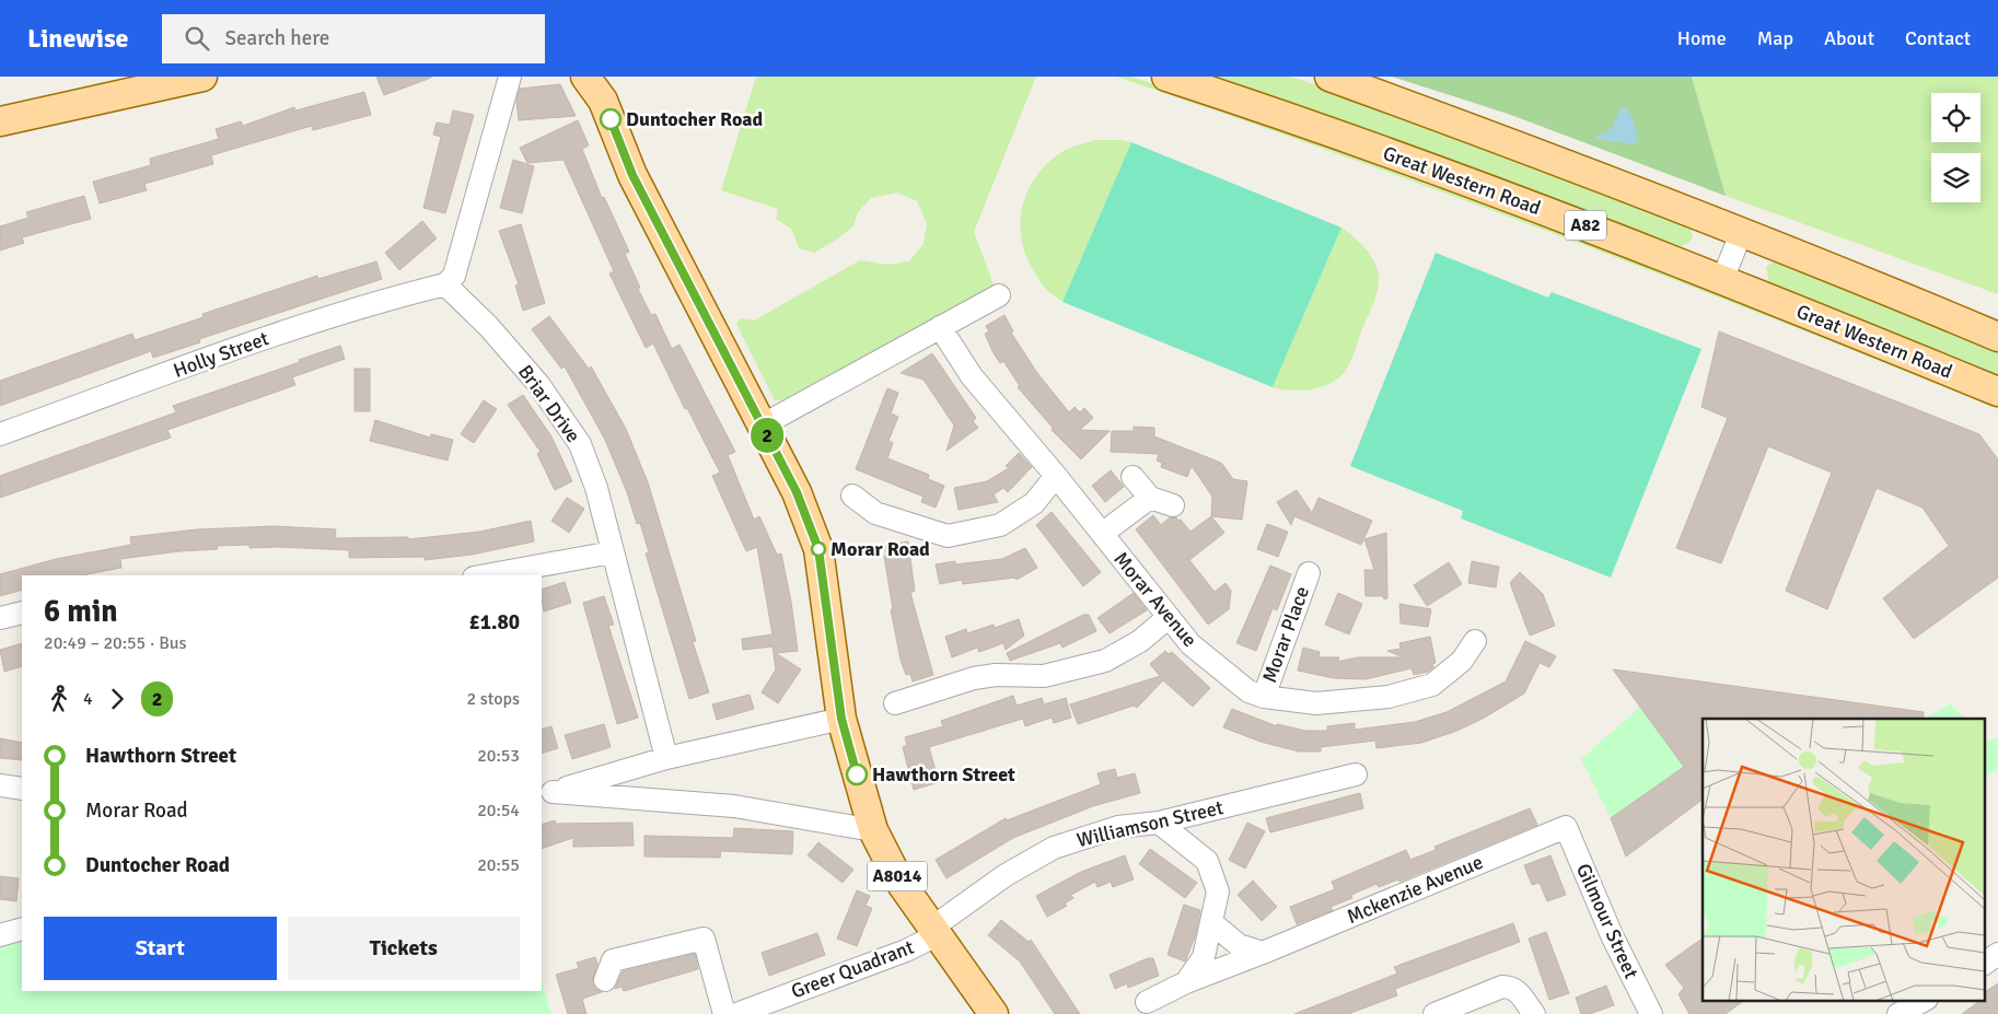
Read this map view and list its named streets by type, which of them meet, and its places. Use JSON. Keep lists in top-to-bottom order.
{
  "streets": {
    "main road": ["Great Western Road", "A82", "A8014"],
    "street": [
      "Holly Street",
      "Briar Drive",
      "Morar Avenue",
      "Morar Place",
      "Williamson Street",
      "Mckenzie Avenue",
      "Gilmour Street",
      "Greer Quadrant"
    ]
  },
  "crossings": [
    ["Holly Street", "Briar Drive"],
    ["Morar Avenue", "Morar Place"],
    ["Williamson Street", "A8014"],
    ["Williamson Street", "Mckenzie Avenue"],
    ["Williamson Street", "Greer Quadrant"],
    ["A8014", "Greer Quadrant"],
    ["Mckenzie Avenue", "Gilmour Street"]
  ],
  "places": ["Duntocher Road", "Morar Road", "Hawthorn Street"],
  "lines": ["bus line 2"],
  "page": {
    "header": "Linewise",
    "search": "Search here",
    "nav": [
      "Home",
      "Map",
      "About",
      "Contact"
    ],
    "on_map": "2",
    "heading": ["6 min", "20:49 – 20:55 · Bus", "£1.80"],
    "legs": ["4", "2", "2 stops"],
    "list": [
      {
        "name": "Hawthorn Street",
        "value": "20:53"
      },
      {
        "name": "Morar Road",
        "value": "20:54"
      },
      {
        "name": "Duntocher Road",
        "value": "20:55"
      }
    ],
    "buttons": ["Start", "Tickets"]
  }
}
